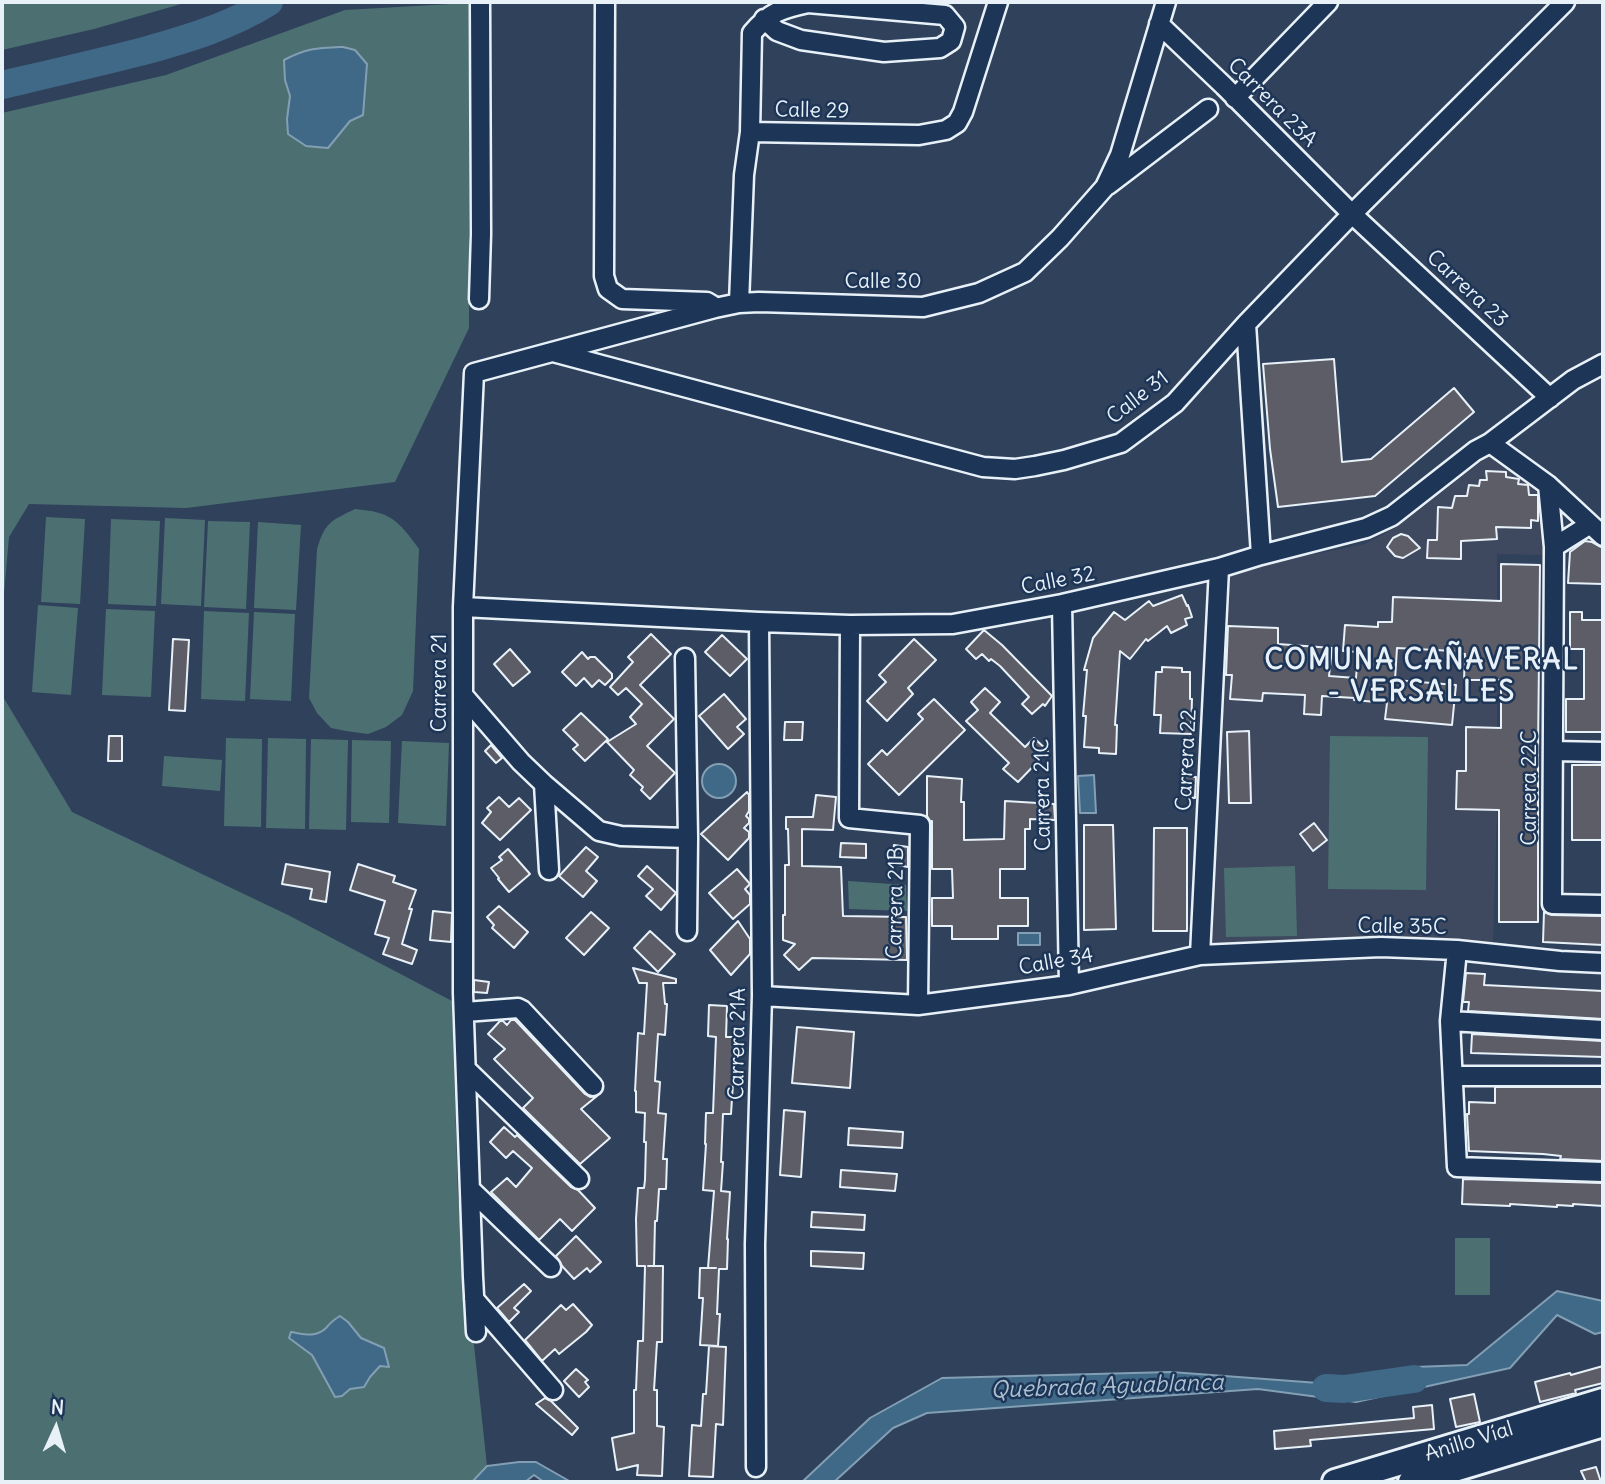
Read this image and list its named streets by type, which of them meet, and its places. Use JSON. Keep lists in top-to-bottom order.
{
  "streets": {
    "highway": ["Anillo Víal"],
    "street": [
      "Carrera 23A",
      "Calle 29",
      "Calle 30",
      "Carrera 23",
      "Calle 31",
      "Calle 32",
      "Carrera 21",
      "Carrera 22",
      "Carrera 22C",
      "Carrera 21C",
      "Carrera 21B",
      "Calle 35C",
      "Calle 34",
      "Carrera 21A"
    ]
  },
  "crossings": [
    ["Carrera 23A", "Calle 30"],
    ["Carrera 23A", "Carrera 23"],
    ["Carrera 23A", "Calle 31"],
    ["Calle 29", "Calle 30"],
    ["Calle 30", "Calle 31"],
    ["Calle 30", "Carrera 21"],
    ["Carrera 23", "Calle 31"],
    ["Carrera 23", "Calle 32"],
    ["Calle 32", "Carrera 21"],
    ["Calle 32", "Carrera 22"],
    ["Calle 32", "Carrera 21C"],
    ["Calle 32", "Carrera 21B"],
    ["Calle 32", "Carrera 21A"],
    ["Carrera 22", "Calle 35C"],
    ["Carrera 22", "Calle 34"],
    ["Carrera 21C", "Calle 34"],
    ["Carrera 21B", "Calle 34"],
    ["Calle 35C", "Calle 34"]
  ],
  "districts": ["COMUNA CAÑAVERAL - VERSALLES"],
  "water": ["Quebrada Aguablanca"],
  "north": "top"
}
